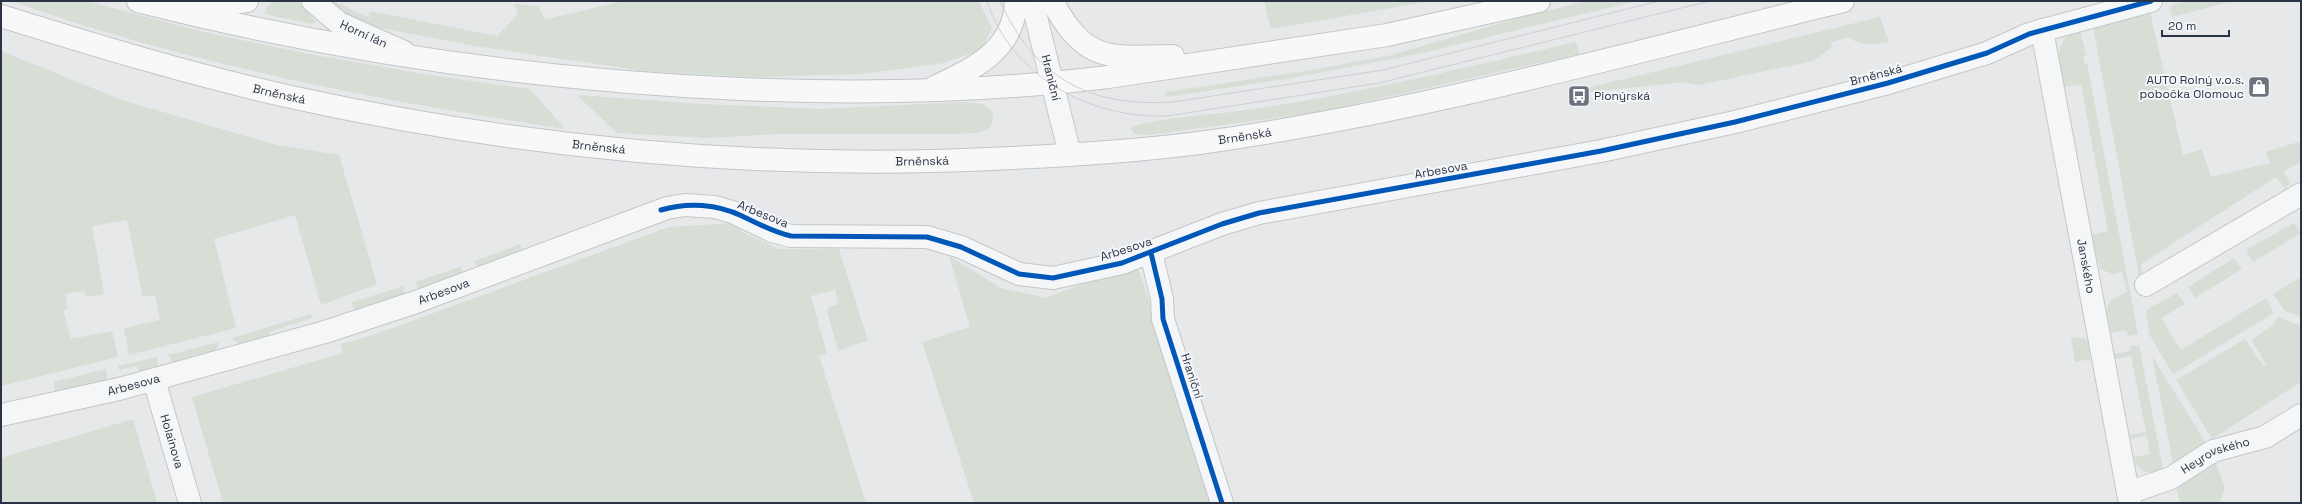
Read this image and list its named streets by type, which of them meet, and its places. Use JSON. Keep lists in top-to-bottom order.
{
  "streets": {
    "main road": ["Brněnská"],
    "street": [
      "Horní lán",
      "Hraniční",
      "Arbesova",
      "Janského",
      "Holainova",
      "Heyrovského"
    ]
  },
  "crossings": [
    ["Brněnská", "Hraniční"],
    ["Brněnská", "Arbesova"],
    ["Brněnská", "Janského"],
    ["Hraniční", "Arbesova"],
    ["Arbesova", "Holainova"],
    ["Janského", "Heyrovského"]
  ],
  "places": {
    "shop": ["AUTO Rolný v.o.s. pobočka Olomouc"],
    "bus stop": ["Pionýrská"]
  },
  "scale_bar": "20 m"
}
